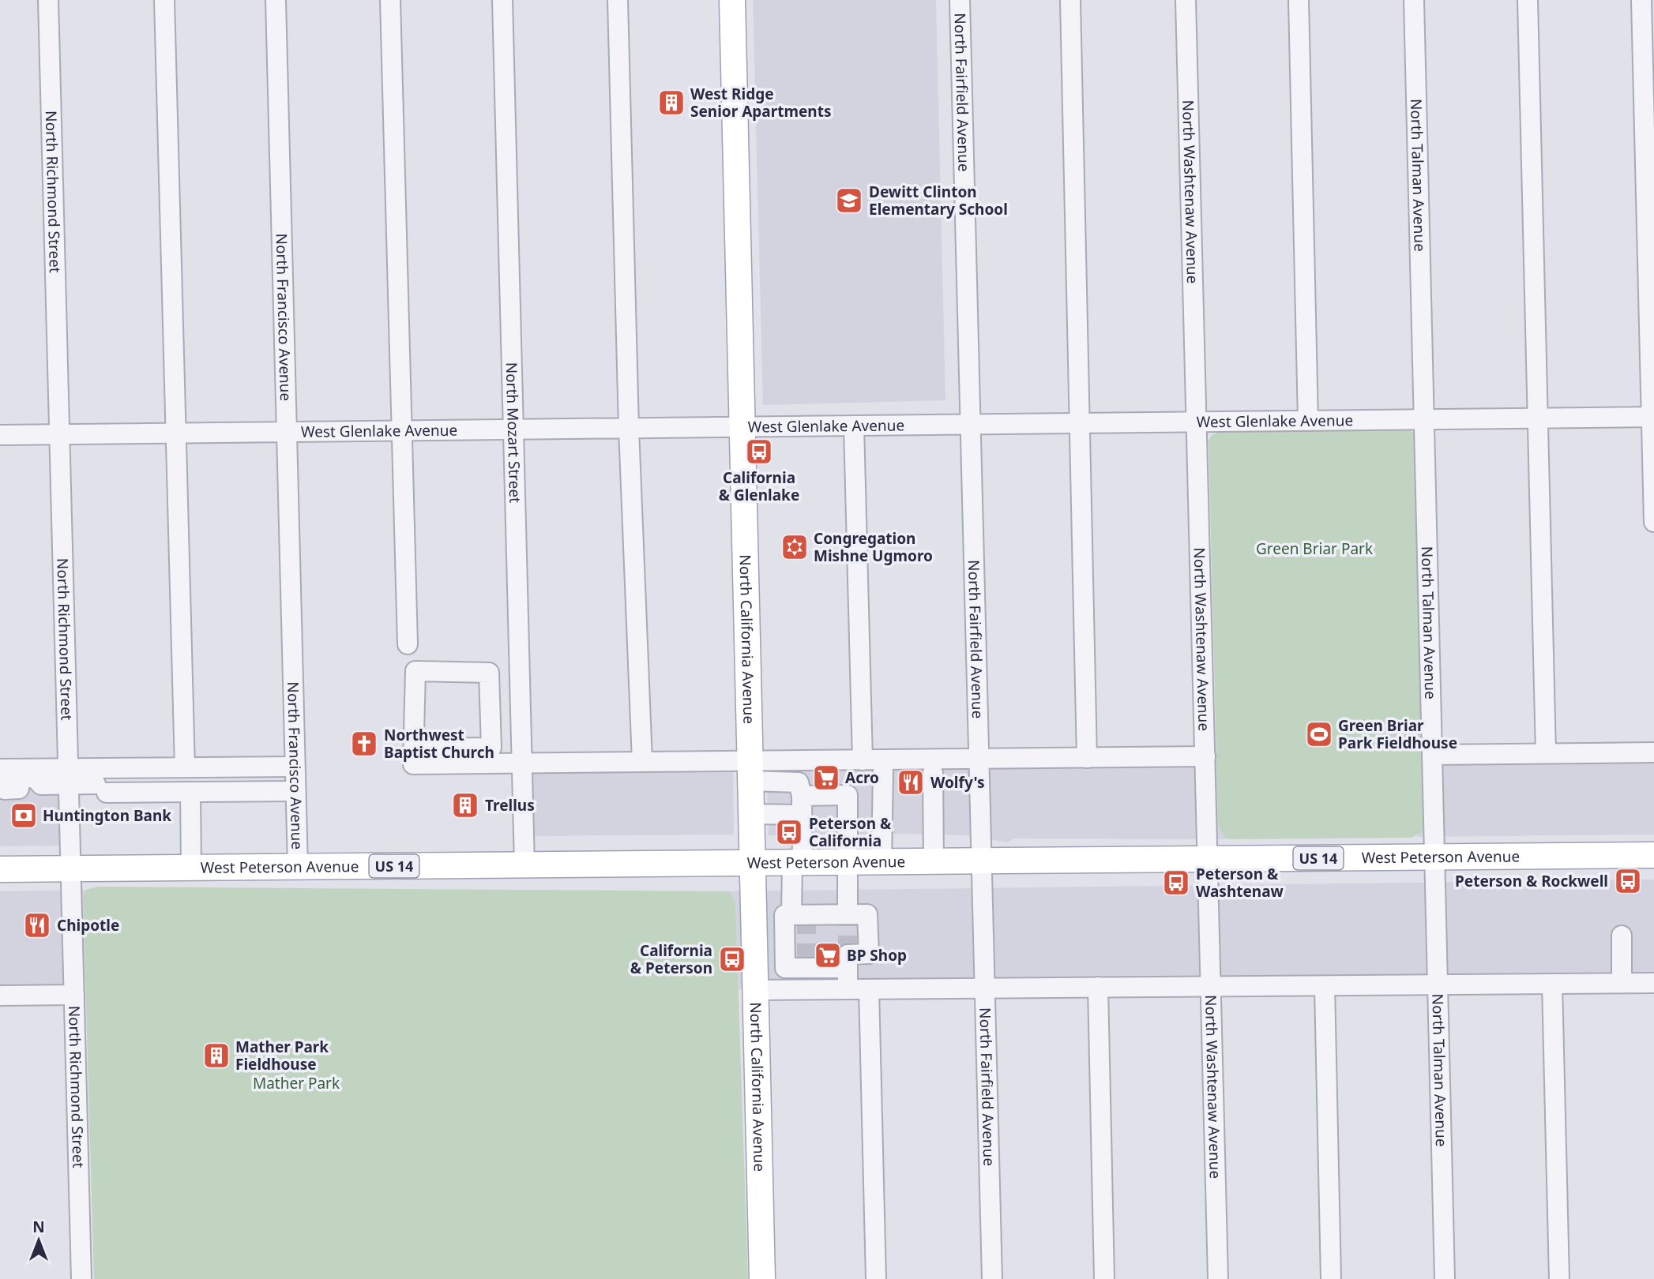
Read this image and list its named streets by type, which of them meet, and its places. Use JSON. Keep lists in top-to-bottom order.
{
  "streets": {
    "main road": ["North California Avenue", "West Peterson Avenue", "US 14"],
    "street": [
      "North Fairfield Avenue",
      "North Talman Avenue",
      "North Richmond Street",
      "North Washtenaw Avenue",
      "North Francisco Avenue",
      "West Glenlake Avenue",
      "North Mozart Street"
    ]
  },
  "crossings": [
    ["North Fairfield Avenue", "West Glenlake Avenue"],
    ["North Fairfield Avenue", "West Peterson Avenue"],
    ["North Talman Avenue", "West Glenlake Avenue"],
    ["North Talman Avenue", "West Peterson Avenue"],
    ["North Richmond Street", "West Glenlake Avenue"],
    ["North Richmond Street", "West Peterson Avenue"],
    ["North Washtenaw Avenue", "West Glenlake Avenue"],
    ["North Washtenaw Avenue", "West Peterson Avenue"],
    ["North Francisco Avenue", "West Glenlake Avenue"],
    ["North Francisco Avenue", "West Peterson Avenue"],
    ["West Glenlake Avenue", "North Mozart Street"],
    ["West Glenlake Avenue", "North California Avenue"],
    ["North Mozart Street", "West Peterson Avenue"],
    ["North California Avenue", "West Peterson Avenue"]
  ],
  "parks": ["Green Briar Park", "Mather Park"],
  "places": {
    "building": ["West Ridge Senior Apartments", "Trellus", "Mather Park Fieldhouse"],
    "school or university": ["Dewitt Clinton Elementary School"],
    "bus stop": [
      "California & Glenlake",
      "Peterson & California",
      "Peterson & Rockwell",
      "Peterson & Washtenaw",
      "California & Peterson"
    ],
    "synagogue": ["Congregation Mishne Ugmoro"],
    "sports": ["Green Briar Park Fieldhouse"],
    "church": ["Northwest Baptist Church"],
    "supermarket": ["Acro", "BP Shop"],
    "restaurant": ["Wolfy's", "Chipotle"],
    "bank": ["Huntington Bank"]
  },
  "north": "top"
}
